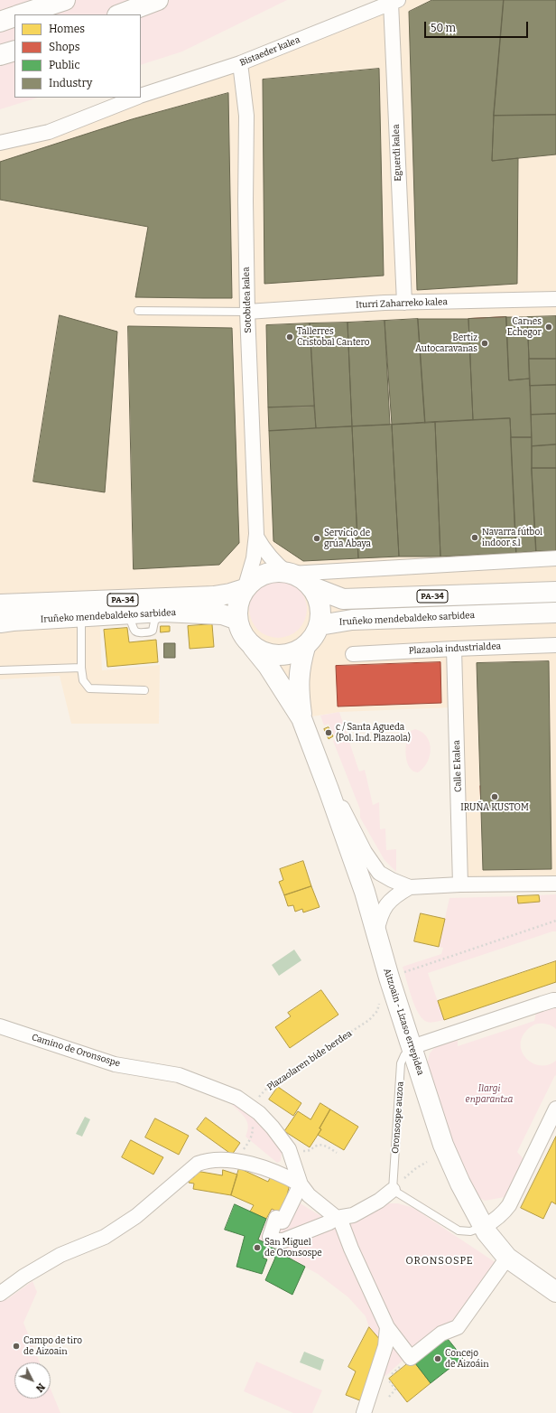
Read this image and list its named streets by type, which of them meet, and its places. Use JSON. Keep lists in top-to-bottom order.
{
  "streets": {
    "main road": ["PA-34", "Iruñeko mendebaldeko sarbidea", "Aitzoain - Lizaso errepidea"],
    "street": [
      "Bistaeder kalea",
      "Eguerdi kalea",
      "Sotobidea kalea",
      "Iturri Zaharreko kalea",
      "Plazaola industrialdea",
      "Calle E kalea",
      "Camino de Oronsospe"
    ],
    "lane": ["Oronsospe auzoa"],
    "path": ["Plazaolaren bide berdea"]
  },
  "crossings": [
    ["Bistaeder kalea", "Eguerdi kalea"],
    ["Bistaeder kalea", "Sotobidea kalea"],
    ["Eguerdi kalea", "Iturri Zaharreko kalea"],
    ["Sotobidea kalea", "Iturri Zaharreko kalea"],
    ["Sotobidea kalea", "PA-34"],
    ["Sotobidea kalea", "Iruñeko mendebaldeko sarbidea"],
    ["PA-34", "Iruñeko mendebaldeko sarbidea"],
    ["Plazaola industrialdea", "Calle E kalea"],
    ["Aitzoain - Lizaso errepidea", "Oronsospe auzoa"],
    ["Camino de Oronsospe", "Plazaolaren bide berdea"]
  ],
  "districts": ["ORONSOSPE"],
  "parks": ["Ilargi enparantza"],
  "places": [
    "Carnes Echegor",
    "Tallerres Cristobal Cantero",
    "Bertiz Autocaravanas",
    "Navarra fútbol indoor s.l",
    "Servicio de grúa Abaya",
    "c / Santa Agueda (Pol. Ind. Plazaola)",
    "IRUÑA KUSTOM",
    "San Miguel de Oronsospe",
    "Campo de tiro de Aizoain",
    "Concejo de Aizoáin"
  ],
  "legend": [
    "Homes",
    "Shops",
    "Public",
    "Industry"
  ],
  "scale_bar": "50 m",
  "north": "bottom right"
}
